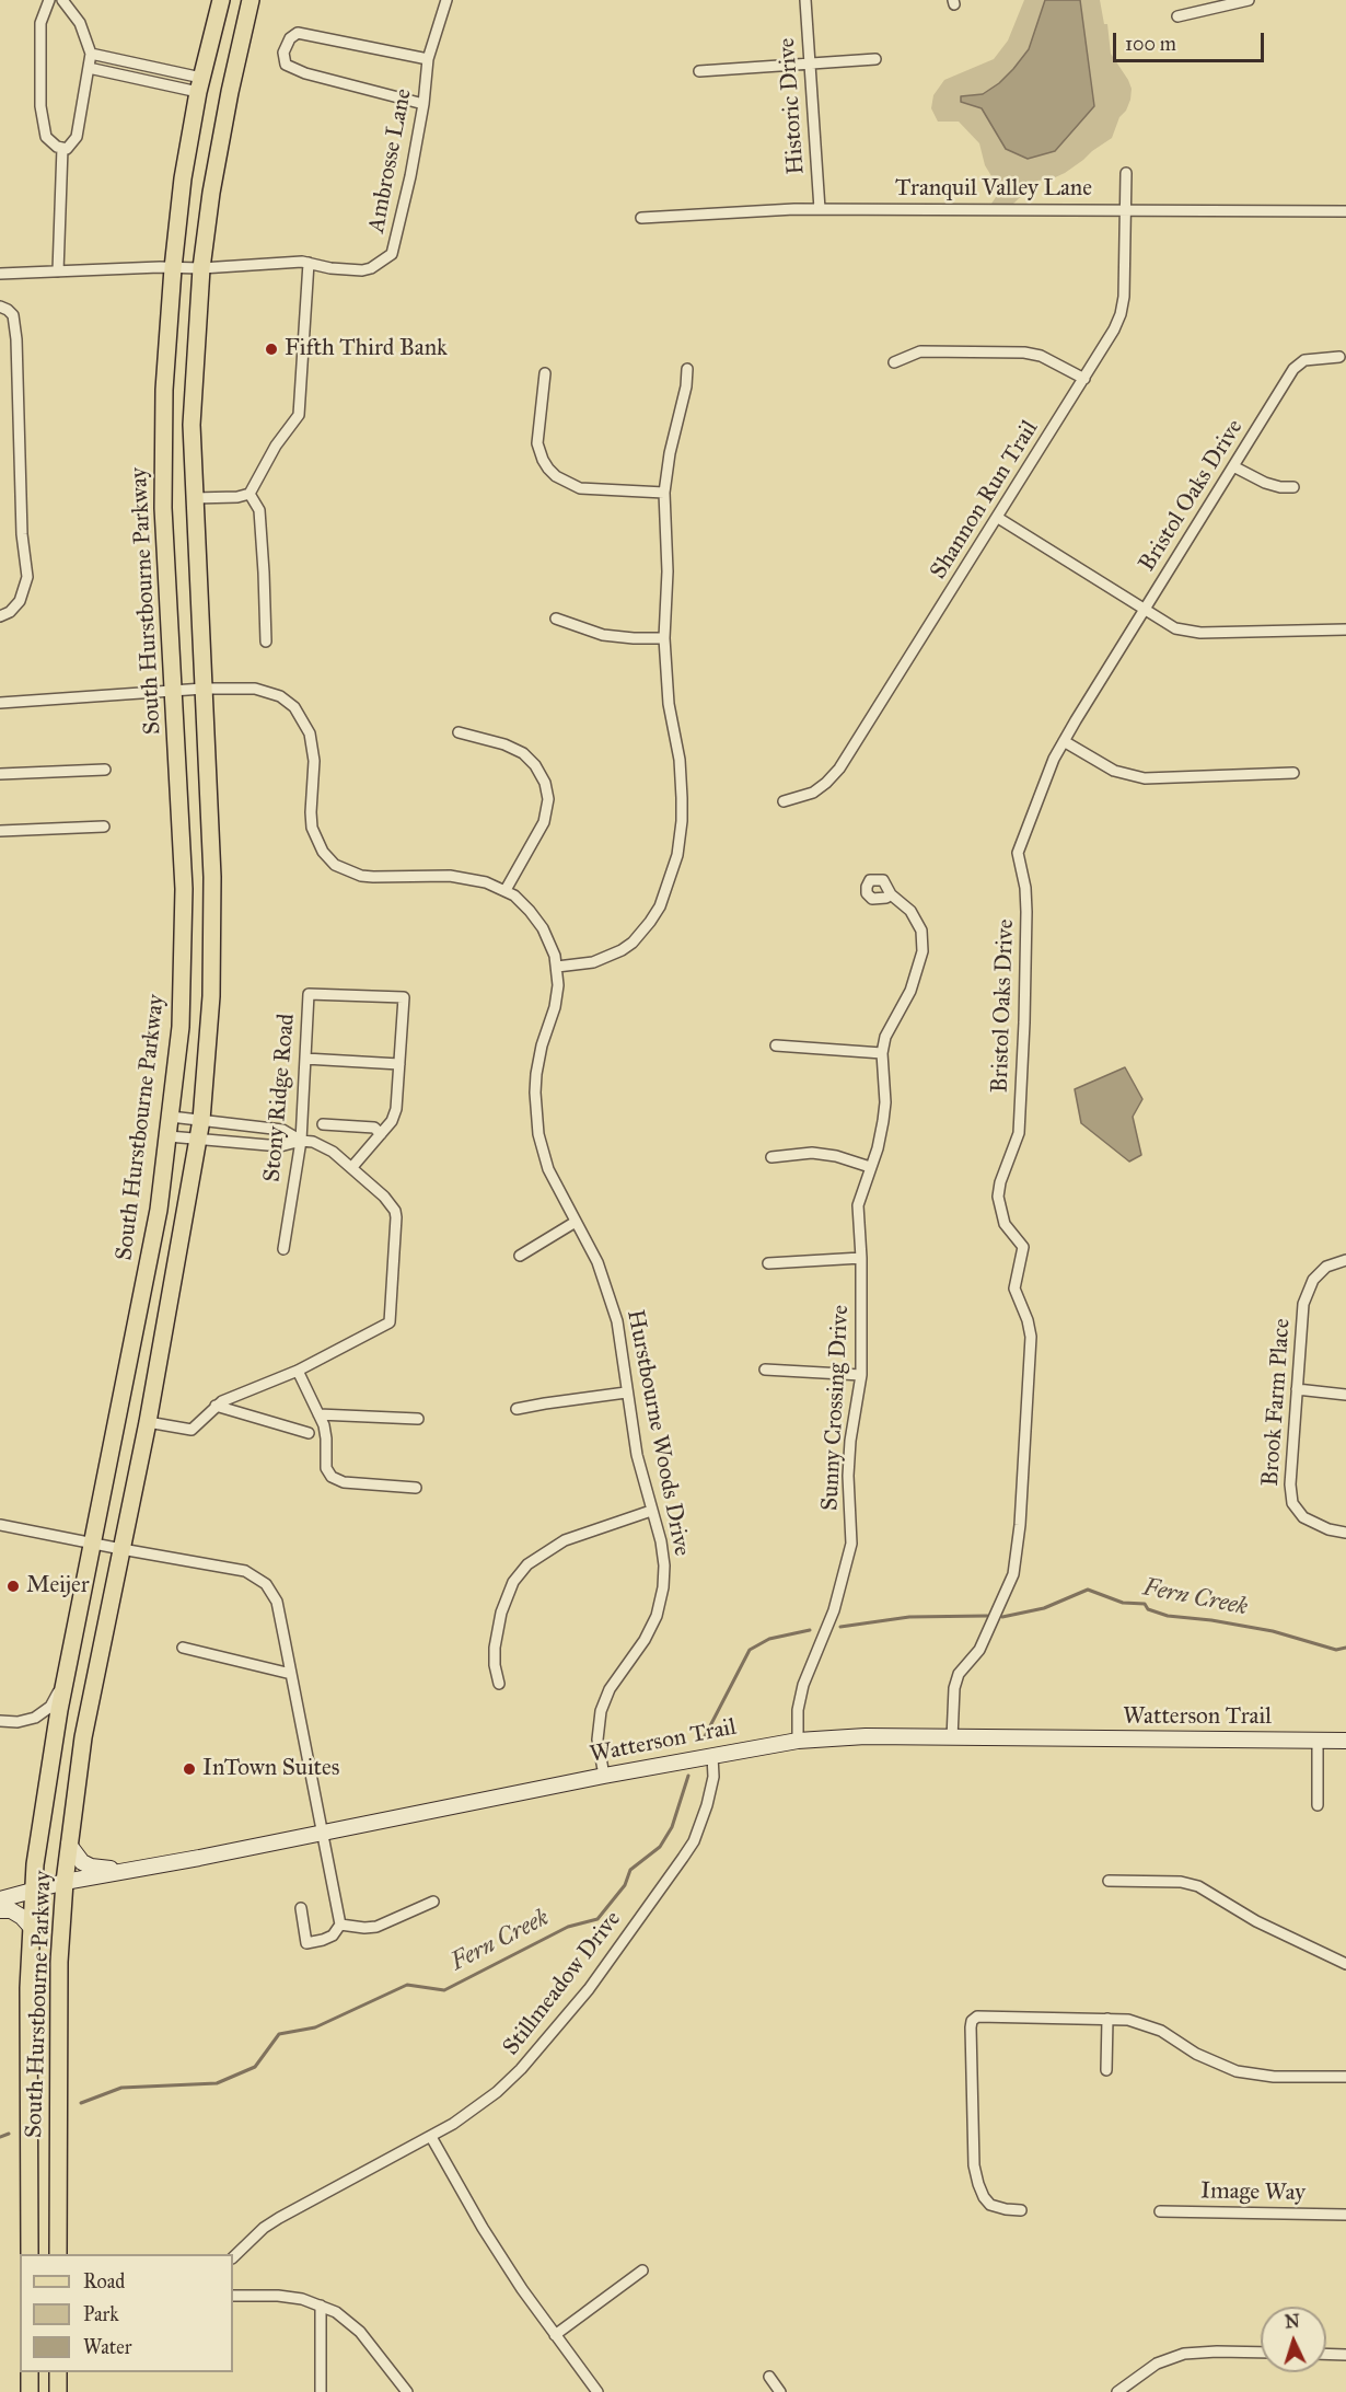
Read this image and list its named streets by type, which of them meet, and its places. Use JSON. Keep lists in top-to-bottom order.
{
  "streets": {
    "main road": ["South Hurstbourne Parkway", "Watterson Trail"],
    "street": [
      "Historic Drive",
      "Ambrosse Lane",
      "Tranquil Valley Lane",
      "Bristol Oaks Drive",
      "Shannon Run Trail",
      "Stony Ridge Road",
      "Brook Farm Place",
      "Sunny Crossing Drive",
      "Hurstbourne Woods Drive",
      "Stillmeadow Drive",
      "Image Way"
    ]
  },
  "crossings": [
    ["Historic Drive", "Tranquil Valley Lane"],
    ["Ambrosse Lane", "South Hurstbourne Parkway"],
    ["Tranquil Valley Lane", "Shannon Run Trail"],
    ["Bristol Oaks Drive", "Watterson Trail"],
    ["South Hurstbourne Parkway", "Hurstbourne Woods Drive"],
    ["South Hurstbourne Parkway", "Watterson Trail"],
    ["Sunny Crossing Drive", "Watterson Trail"],
    ["Hurstbourne Woods Drive", "Watterson Trail"],
    ["Watterson Trail", "Stillmeadow Drive"]
  ],
  "water": ["Fern Creek"],
  "places": ["Fifth Third Bank", "Meijer", "InTown Suites"],
  "legend": ["Road", "Park", "Water"],
  "scale_bar": "100 m",
  "north": "top"
}
